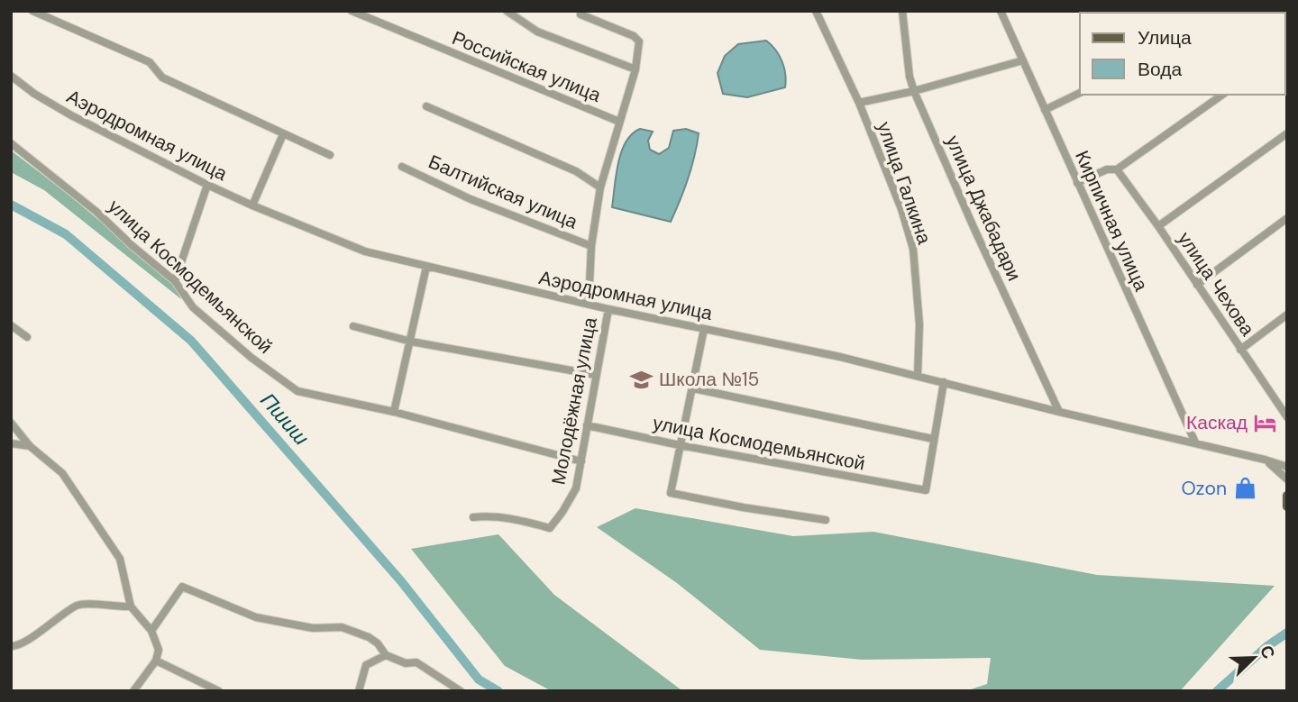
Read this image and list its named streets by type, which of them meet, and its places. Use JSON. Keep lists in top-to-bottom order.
{
  "streets": {
    "street": [
      "Российская улица",
      "Аэродромная улица",
      "улица Галкина",
      "Балтийская улица",
      "улица Джабадари",
      "Кирпичная улица",
      "улица Космодемьянской",
      "улица Чехова",
      "Молодёжная улица"
    ]
  },
  "crossings": [
    ["Аэродромная улица", "улица Галкина"],
    ["Аэродромная улица", "улица Джабадари"],
    ["Аэродромная улица", "Кирпичная улица"],
    ["Аэродромная улица", "Молодёжная улица"],
    ["улица Космодемьянской", "Молодёжная улица"]
  ],
  "water": ["Пшиш"],
  "places": {
    "school or university": ["Школа №15"],
    "hotel": ["Каскад"],
    "shop": ["Ozon"]
  },
  "legend": ["Улица", "Вода"],
  "north": "top right"
}
